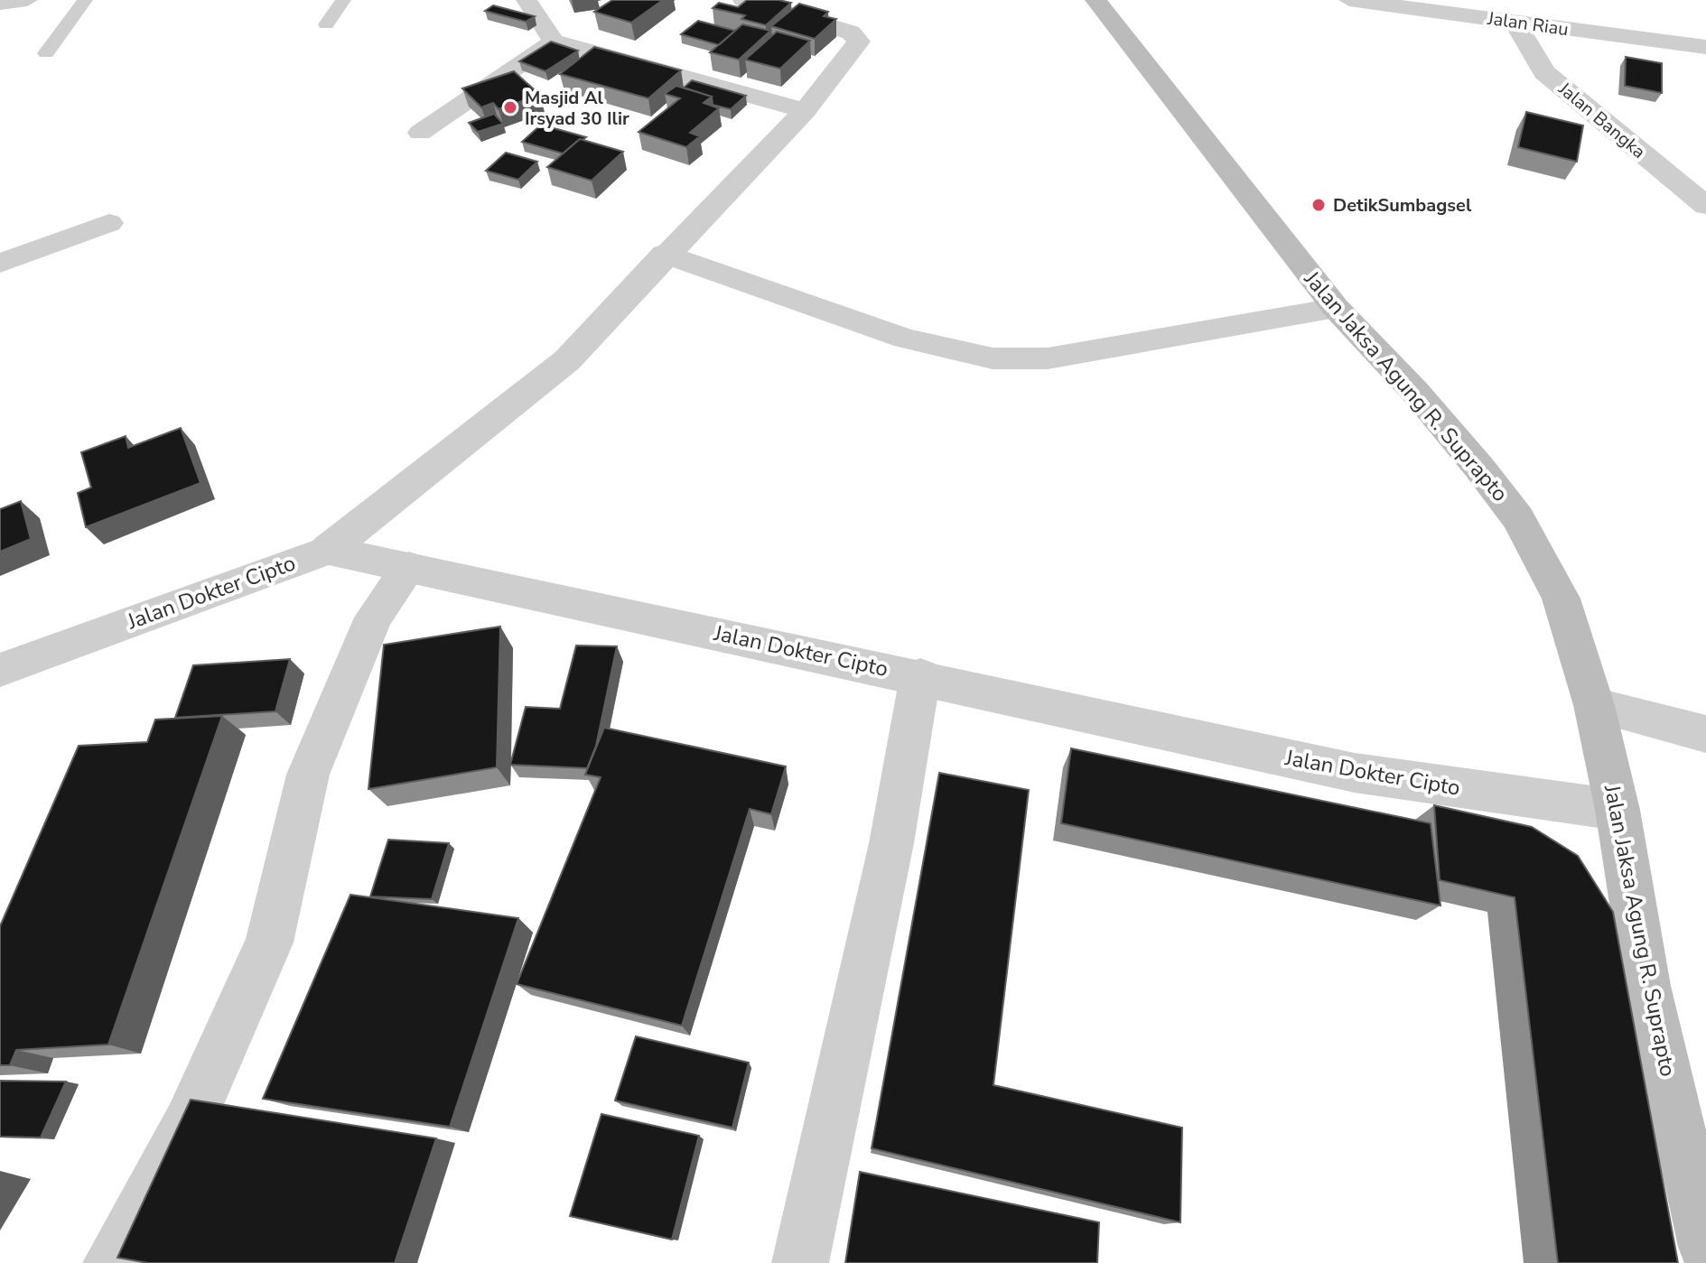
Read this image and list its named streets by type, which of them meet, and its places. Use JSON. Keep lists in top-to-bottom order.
{
  "streets": {
    "main road": ["Jalan Jaksa Agung R. Suprapto"],
    "street": ["Jalan Riau", "Jalan Bangka", "Jalan Dokter Cipto"]
  },
  "crossings": [
    ["Jalan Riau", "Jalan Bangka"],
    ["Jalan Jaksa Agung R. Suprapto", "Jalan Dokter Cipto"]
  ],
  "places": ["Masjid Al Irsyad 30 Ilir", "DetikSumbagsel"]
}
